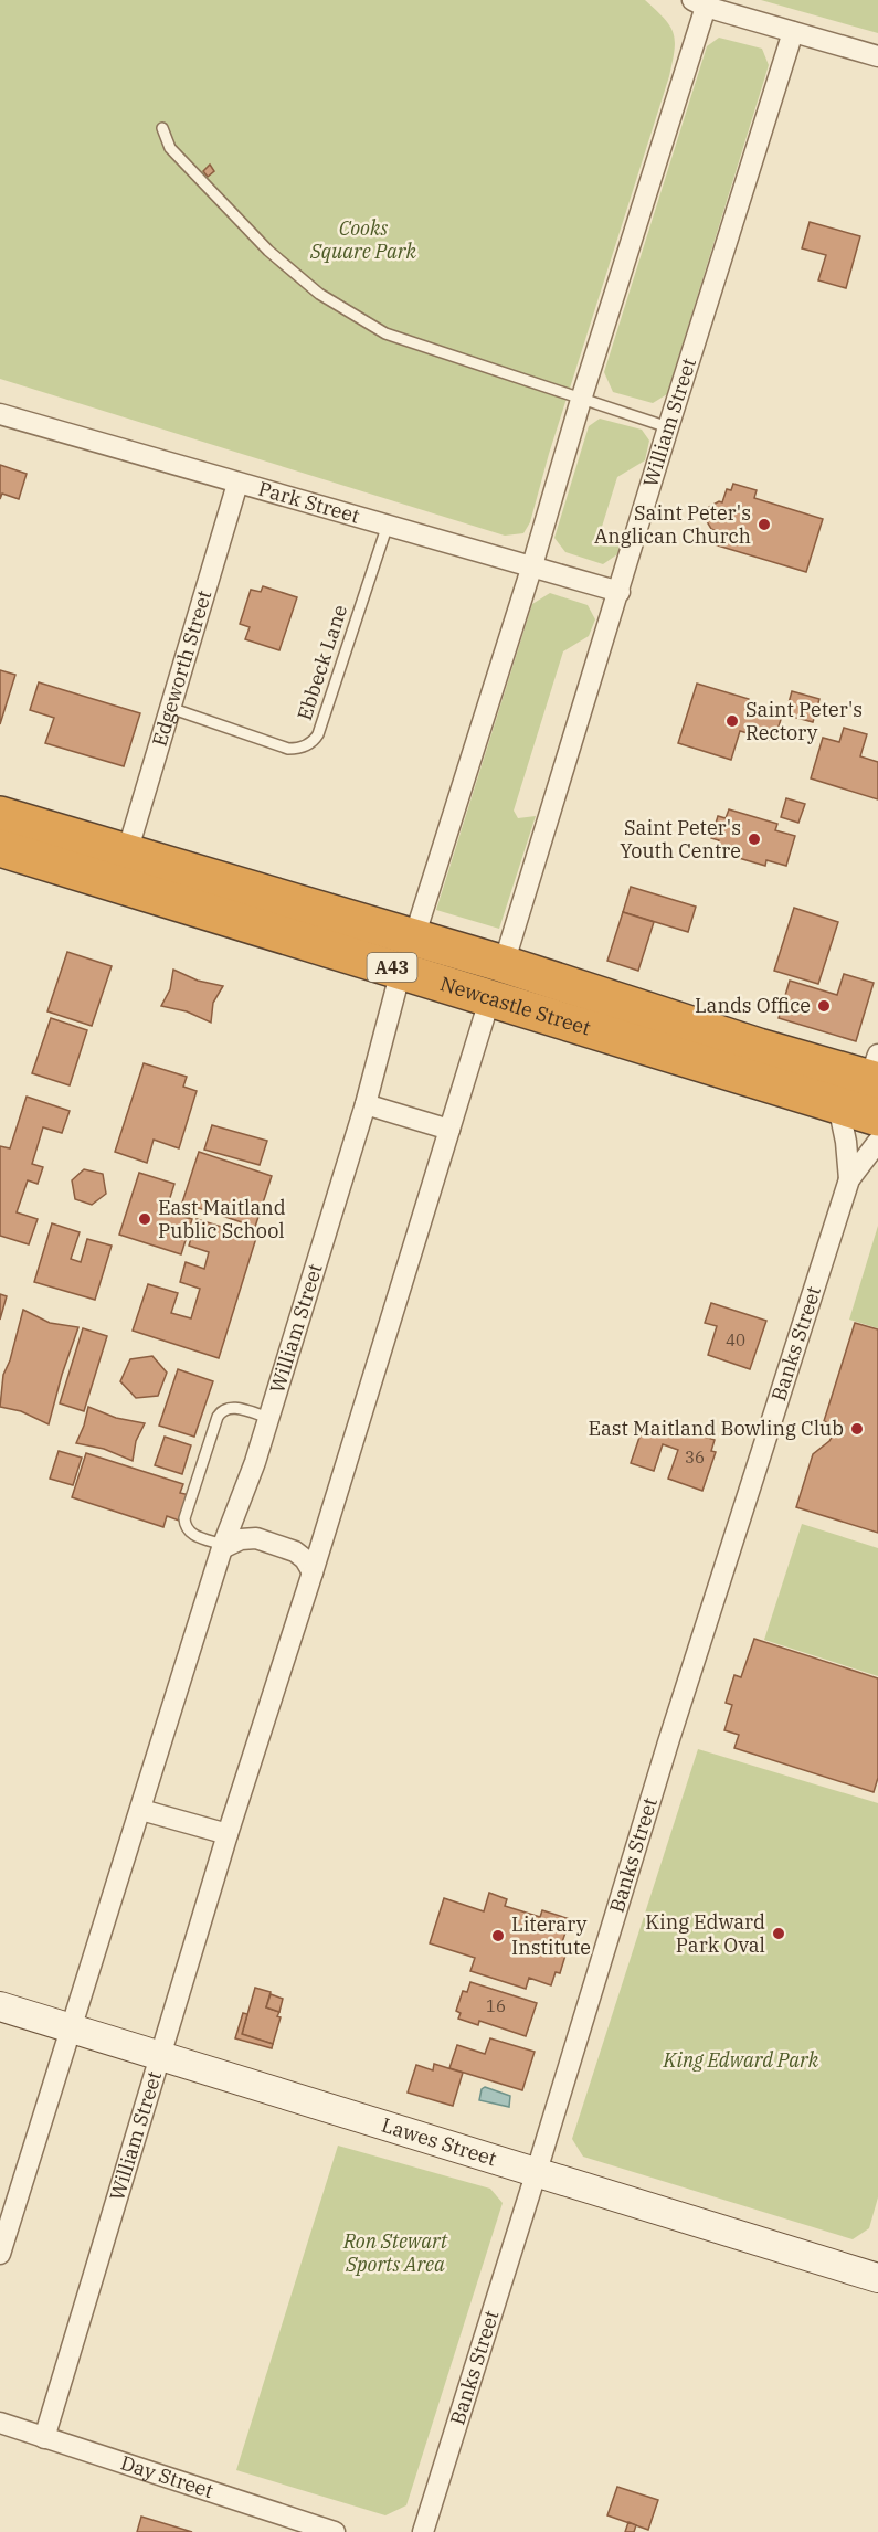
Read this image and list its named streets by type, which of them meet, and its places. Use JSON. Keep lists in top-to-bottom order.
{
  "streets": {
    "highway": ["A43", "Newcastle Street"],
    "main road": ["Lawes Street"],
    "street": [
      "William Street",
      "Park Street",
      "Edgeworth Street",
      "Banks Street",
      "Day Street"
    ],
    "lane": ["Ebbeck Lane"]
  },
  "crossings": [
    ["William Street", "Park Street"],
    ["William Street", "Newcastle Street"],
    ["William Street", "Lawes Street"],
    ["William Street", "Day Street"],
    ["Park Street", "Ebbeck Lane"],
    ["Park Street", "Edgeworth Street"],
    ["Ebbeck Lane", "Edgeworth Street"],
    ["Edgeworth Street", "Newcastle Street"],
    ["Newcastle Street", "Banks Street"],
    ["Banks Street", "Lawes Street"]
  ],
  "parks": ["Cooks Square Park", "King Edward Park", "Ron Stewart Sports Area"],
  "places": [
    "Saint Peter's Anglican Church",
    "Saint Peter's Rectory",
    "Saint Peter's Youth Centre",
    "Lands Office",
    "East Maitland Public School",
    "East Maitland Bowling Club",
    "King Edward Park Oval",
    "Literary Institute"
  ],
  "house_numbers": ["40", "36", "16"]
}
